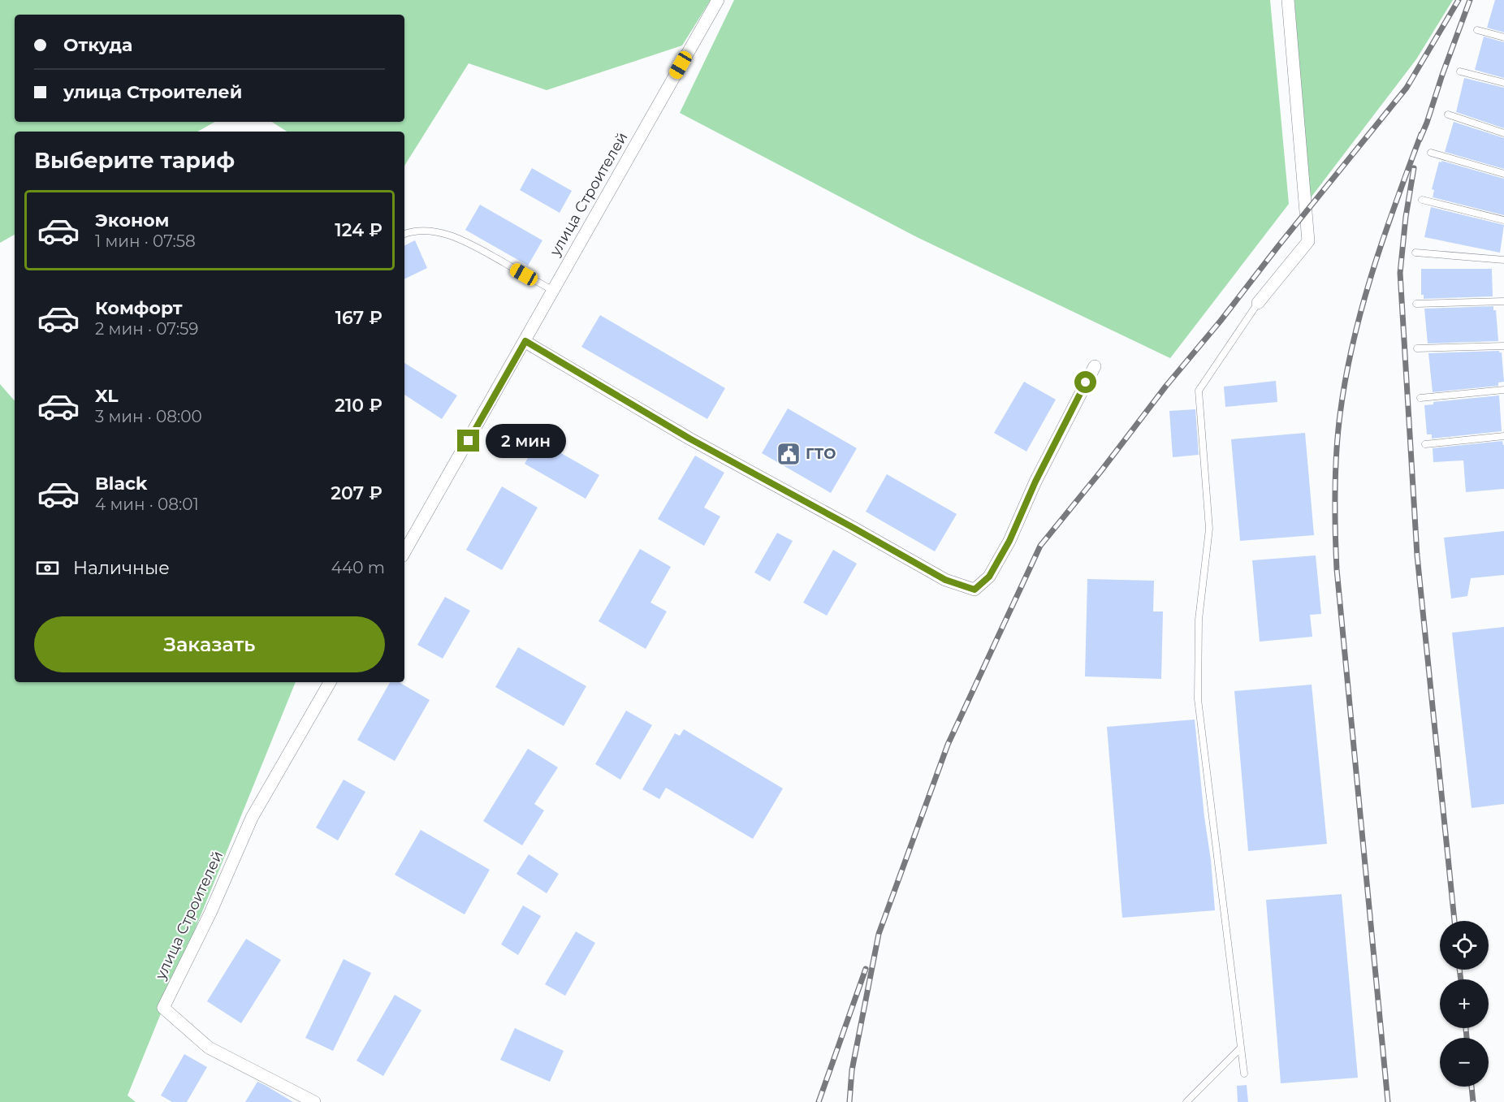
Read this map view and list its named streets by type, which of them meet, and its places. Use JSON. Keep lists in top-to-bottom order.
{
  "streets": {
    "street": ["улица Строителей"]
  },
  "places": {
    "public building": ["ГТО"]
  },
  "page": {
    "banner": ["Откуда", "улица Строителей"],
    "heading": "Выберите тариф",
    "list": [
      {
        "name": "Эконом",
        "note": "1 мин · 07:58",
        "value": "124 ₽"
      },
      {
        "name": "Комфорт",
        "note": "2 мин · 07:59",
        "value": "167 ₽"
      },
      {
        "name": "XL",
        "note": "3 мин · 08:00",
        "value": "210 ₽"
      },
      {
        "name": "Black",
        "note": "4 мин · 08:01",
        "value": "207 ₽"
      }
    ],
    "bubble": "2 мин",
    "pay": ["Наличные", "440 m"],
    "buttons": "Заказать",
    "map_buttons": ["+", "−"]
  }
}
